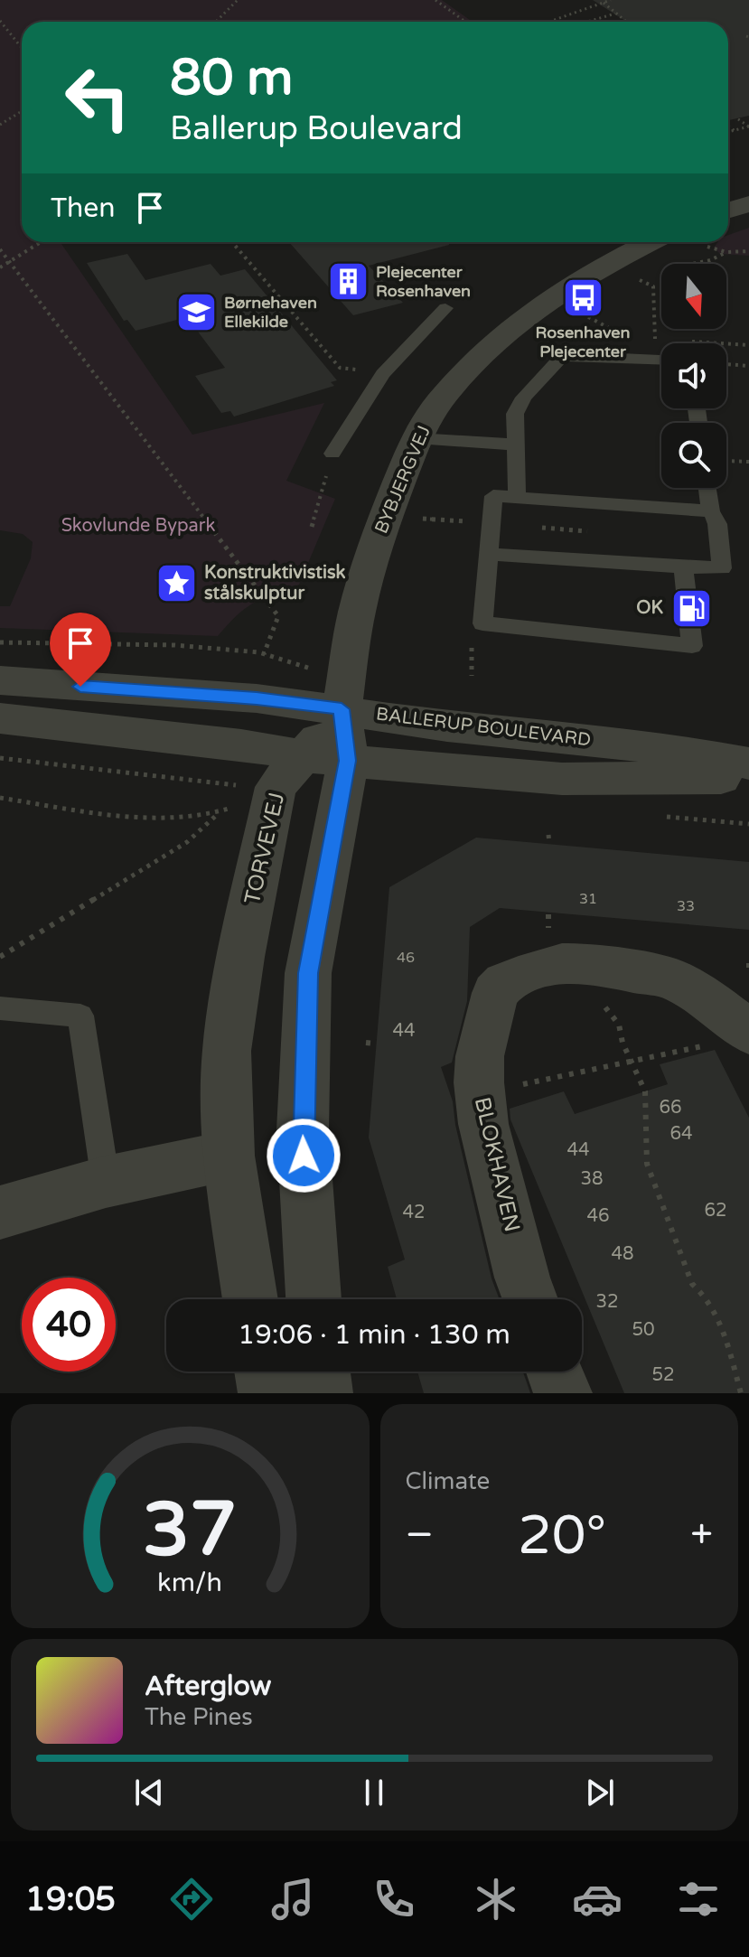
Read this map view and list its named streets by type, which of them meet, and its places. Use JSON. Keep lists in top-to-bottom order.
{
  "streets": {
    "street": [
      "BYBJERGVEJ",
      "BALLERUP BOULEVARD",
      "TORVEVEJ",
      "BLOKHAVEN"
    ]
  },
  "crossings": [
    ["BYBJERGVEJ", "BALLERUP BOULEVARD"],
    ["BYBJERGVEJ", "TORVEVEJ"],
    ["BALLERUP BOULEVARD", "TORVEVEJ"]
  ],
  "parks": ["Skovlunde Bypark"],
  "places": {
    "building": ["Plejecenter Rosenhaven"],
    "bus stop": ["Rosenhaven Plejecenter"],
    "school or university": ["Børnehaven Ellekilde"],
    "place": ["Konstruktivistisk stålskulptur"],
    "fuel station": ["OK"]
  },
  "house_numbers": [
    "31",
    "33",
    "46",
    "44",
    "66",
    "64",
    "44",
    "38",
    "62",
    "42",
    "46",
    "48",
    "32",
    "50",
    "52"
  ],
  "north": "bottom",
  "page": {
    "turn": ["80 m", "Ballerup Boulevard"],
    "then": "Then",
    "limit": "40",
    "trip": "19:06 · 1 min · 130 m",
    "tile": "Climate",
    "heat": ["−", "20°", "+"],
    "song": ["Afterglow", "The Pines"],
    "tabs": "19:05",
    "gauge": ["37", "km/h"]
  }
}
